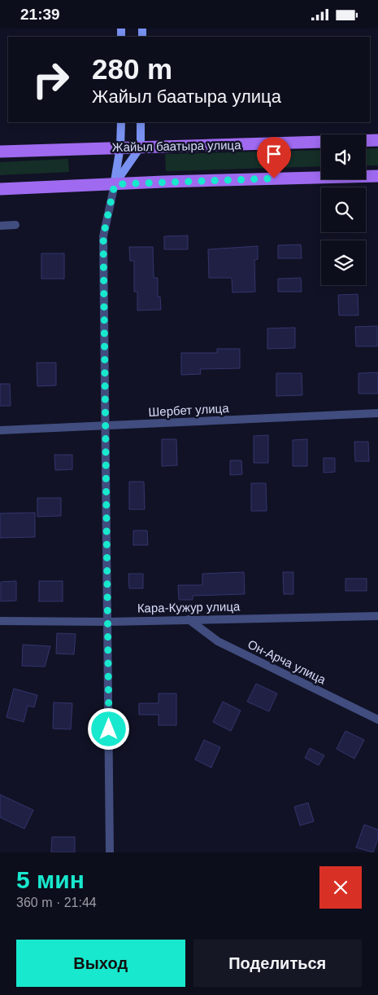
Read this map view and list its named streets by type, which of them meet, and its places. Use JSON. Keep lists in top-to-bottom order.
{
  "streets": {
    "main road": ["Жайыл баатыра улица"],
    "street": ["Шербет улица", "Кара-Кужур улица", "Он-Арча улица"]
  },
  "crossings": [
    ["Кара-Кужур улица", "Он-Арча улица"]
  ],
  "page": {
    "status": "21:39",
    "turn": ["280 m", "Жайыл баатыра улица"],
    "heading": ["5 мин", "360 m · 21:44"],
    "buttons": ["Выход", "Поделиться"]
  }
}
